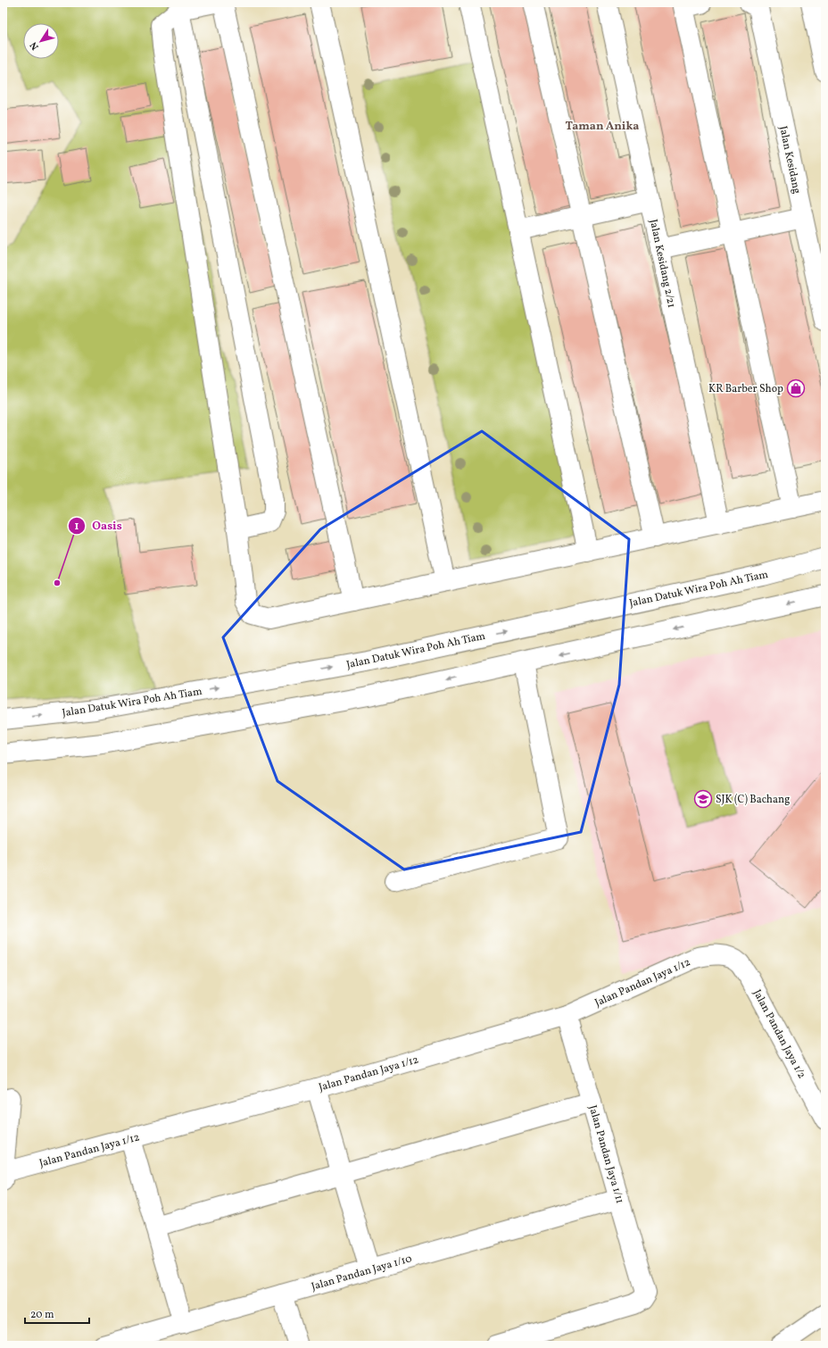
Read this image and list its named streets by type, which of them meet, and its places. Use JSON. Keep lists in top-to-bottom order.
{
  "streets": {
    "street": [
      "Jalan Kesidang",
      "Jalan Kesidang 2/21",
      "Jalan Datuk Wira Poh Ah Tiam",
      "Jalan Pandan Jaya 1/12",
      "Jalan Pandan Jaya 1/2",
      "Jalan Pandan Jaya 1/11",
      "Jalan Pandan Jaya 1/10"
    ]
  },
  "crossings": [
    ["Jalan Pandan Jaya 1/12", "Jalan Pandan Jaya 1/2"],
    ["Jalan Pandan Jaya 1/12", "Jalan Pandan Jaya 1/11"],
    ["Jalan Pandan Jaya 1/11", "Jalan Pandan Jaya 1/10"]
  ],
  "districts": ["Taman Anika"],
  "places": {
    "shop": ["KR Barber Shop"],
    "other": ["Oasis"],
    "school or university": ["SJK (C) Bachang"]
  },
  "scale_bar": "20 m",
  "north": "bottom left"
}
